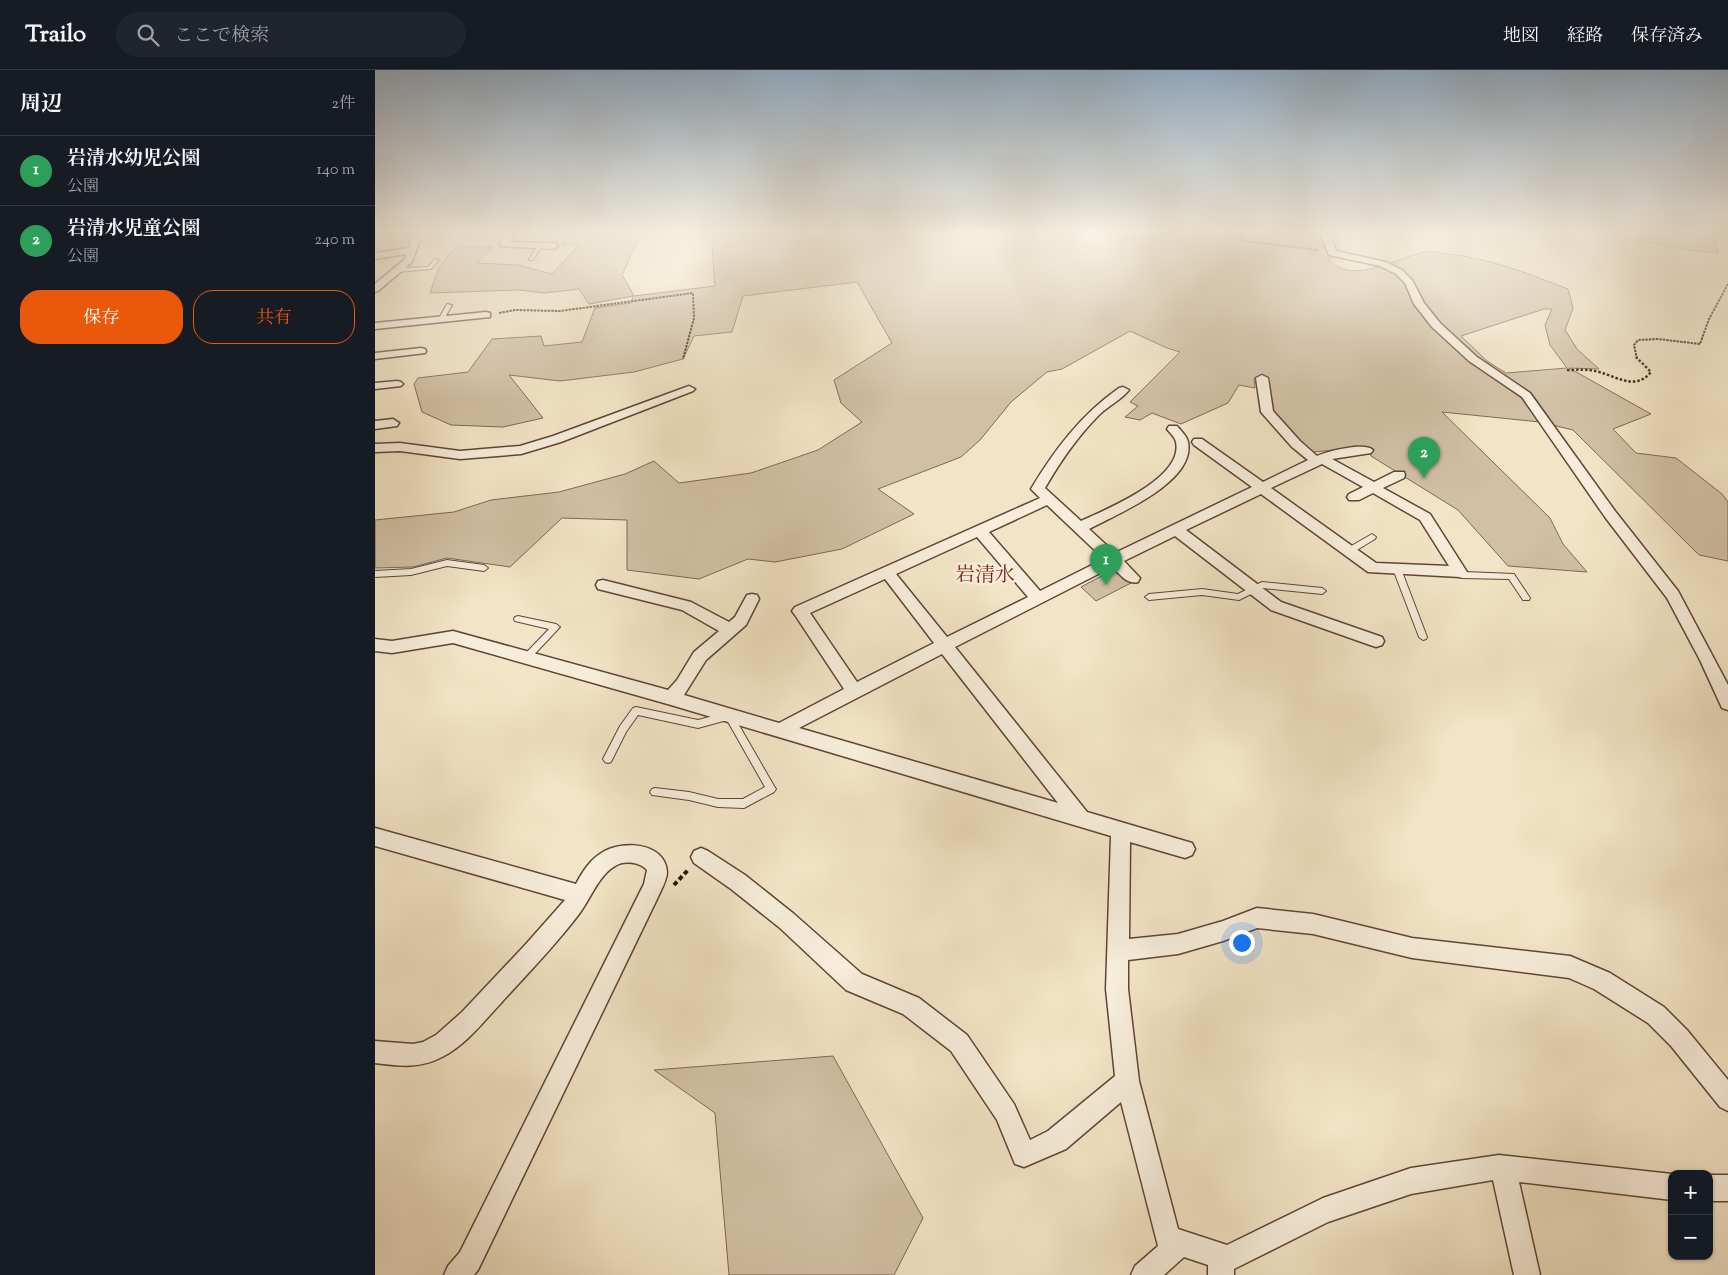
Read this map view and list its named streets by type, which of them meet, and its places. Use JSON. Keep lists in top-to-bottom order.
{
  "districts": ["岩清水"],
  "page": {
    "header": "Trailo",
    "search": "ここで検索",
    "nav": ["地図", "経路", "保存済み"],
    "heading": ["周辺", "2件"],
    "list": [
      {
        "mark": "1",
        "name": "岩清水幼児公園",
        "note": "公園",
        "value": "140 m"
      },
      {
        "mark": "2",
        "name": "岩清水児童公園",
        "note": "公園",
        "value": "240 m"
      }
    ],
    "buttons": ["保存", "共有"],
    "pins": ["2", "1"],
    "map_buttons": ["+", "−"]
  }
}
